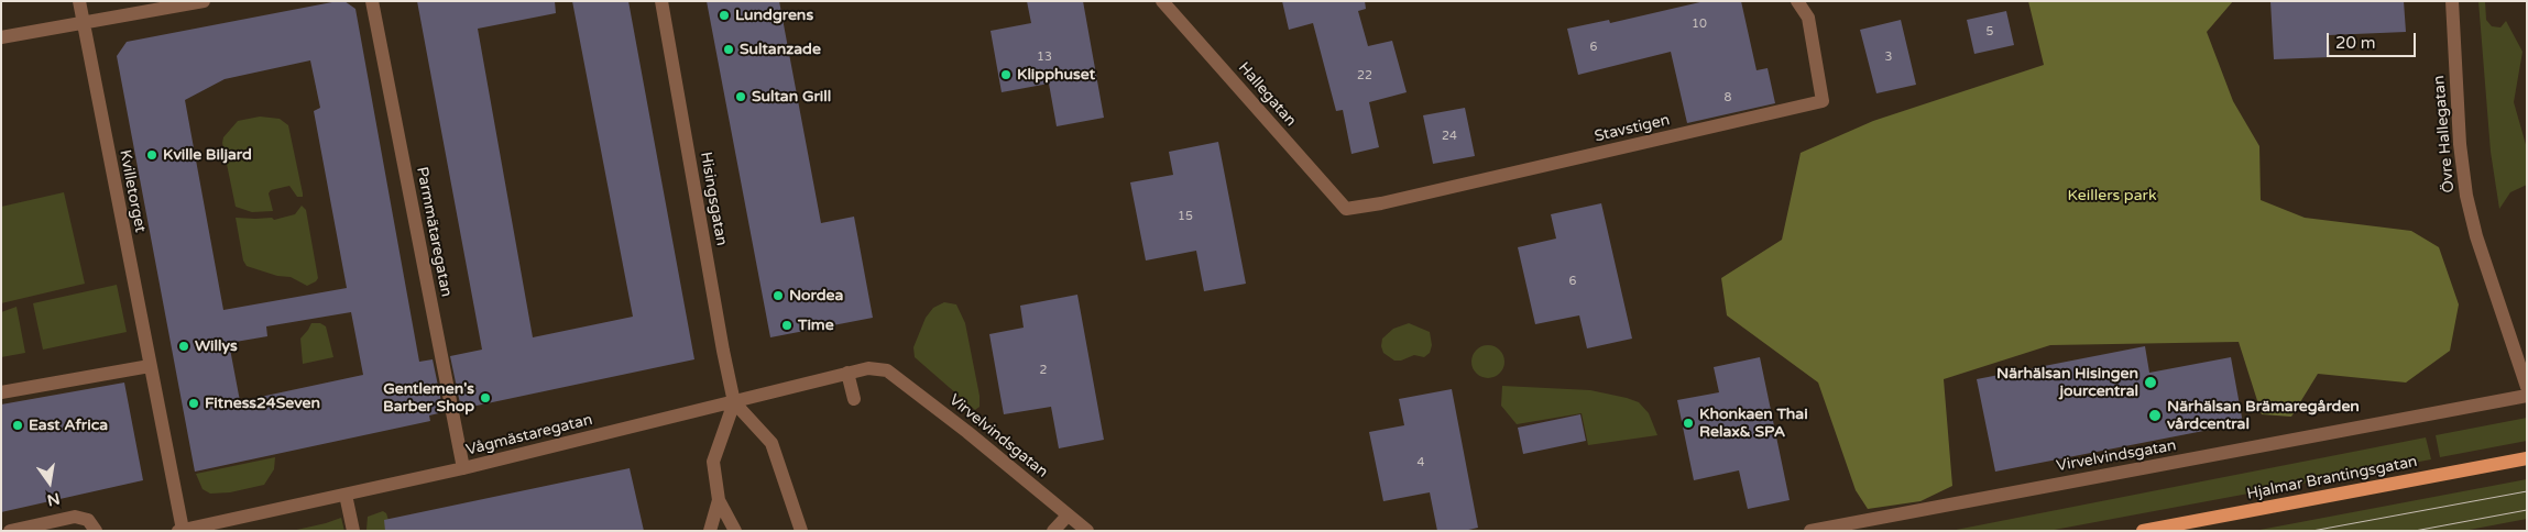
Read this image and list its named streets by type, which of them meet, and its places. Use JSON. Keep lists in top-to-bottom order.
{
  "streets": {
    "main road": ["Hjalmar Brantingsgatan"],
    "street": [
      "Hallegatan",
      "Stavstigen",
      "Övre Hallegatan",
      "Kvilletorget",
      "Hisingsgatan",
      "Parmmätaregatan",
      "Vågmästaregatan",
      "Virvelvindsgatan"
    ]
  },
  "crossings": [
    ["Hallegatan", "Stavstigen"],
    ["Kvilletorget", "Vågmästaregatan"],
    ["Hisingsgatan", "Vågmästaregatan"],
    ["Parmmätaregatan", "Vågmästaregatan"],
    ["Vågmästaregatan", "Virvelvindsgatan"]
  ],
  "parks": ["Keillers park"],
  "places": [
    "Lundgrens",
    "Sultanzade",
    "Klipphuset",
    "Sultan Grill",
    "Kville Biljard",
    "Nordea",
    "Time",
    "Willys",
    "Närhälsan Hisingen jourcentral",
    "Gentlemen's Barber Shop",
    "Fitness24Seven",
    "Närhälsan Brämaregården vårdcentral",
    "Khonkaen Thai Relax& SPA",
    "East Africa"
  ],
  "house_numbers": [
    "10",
    "5",
    "6",
    "13",
    "3",
    "22",
    "8",
    "24",
    "15",
    "6",
    "2",
    "4"
  ],
  "scale_bar": "20 m",
  "north": "bottom"
}
